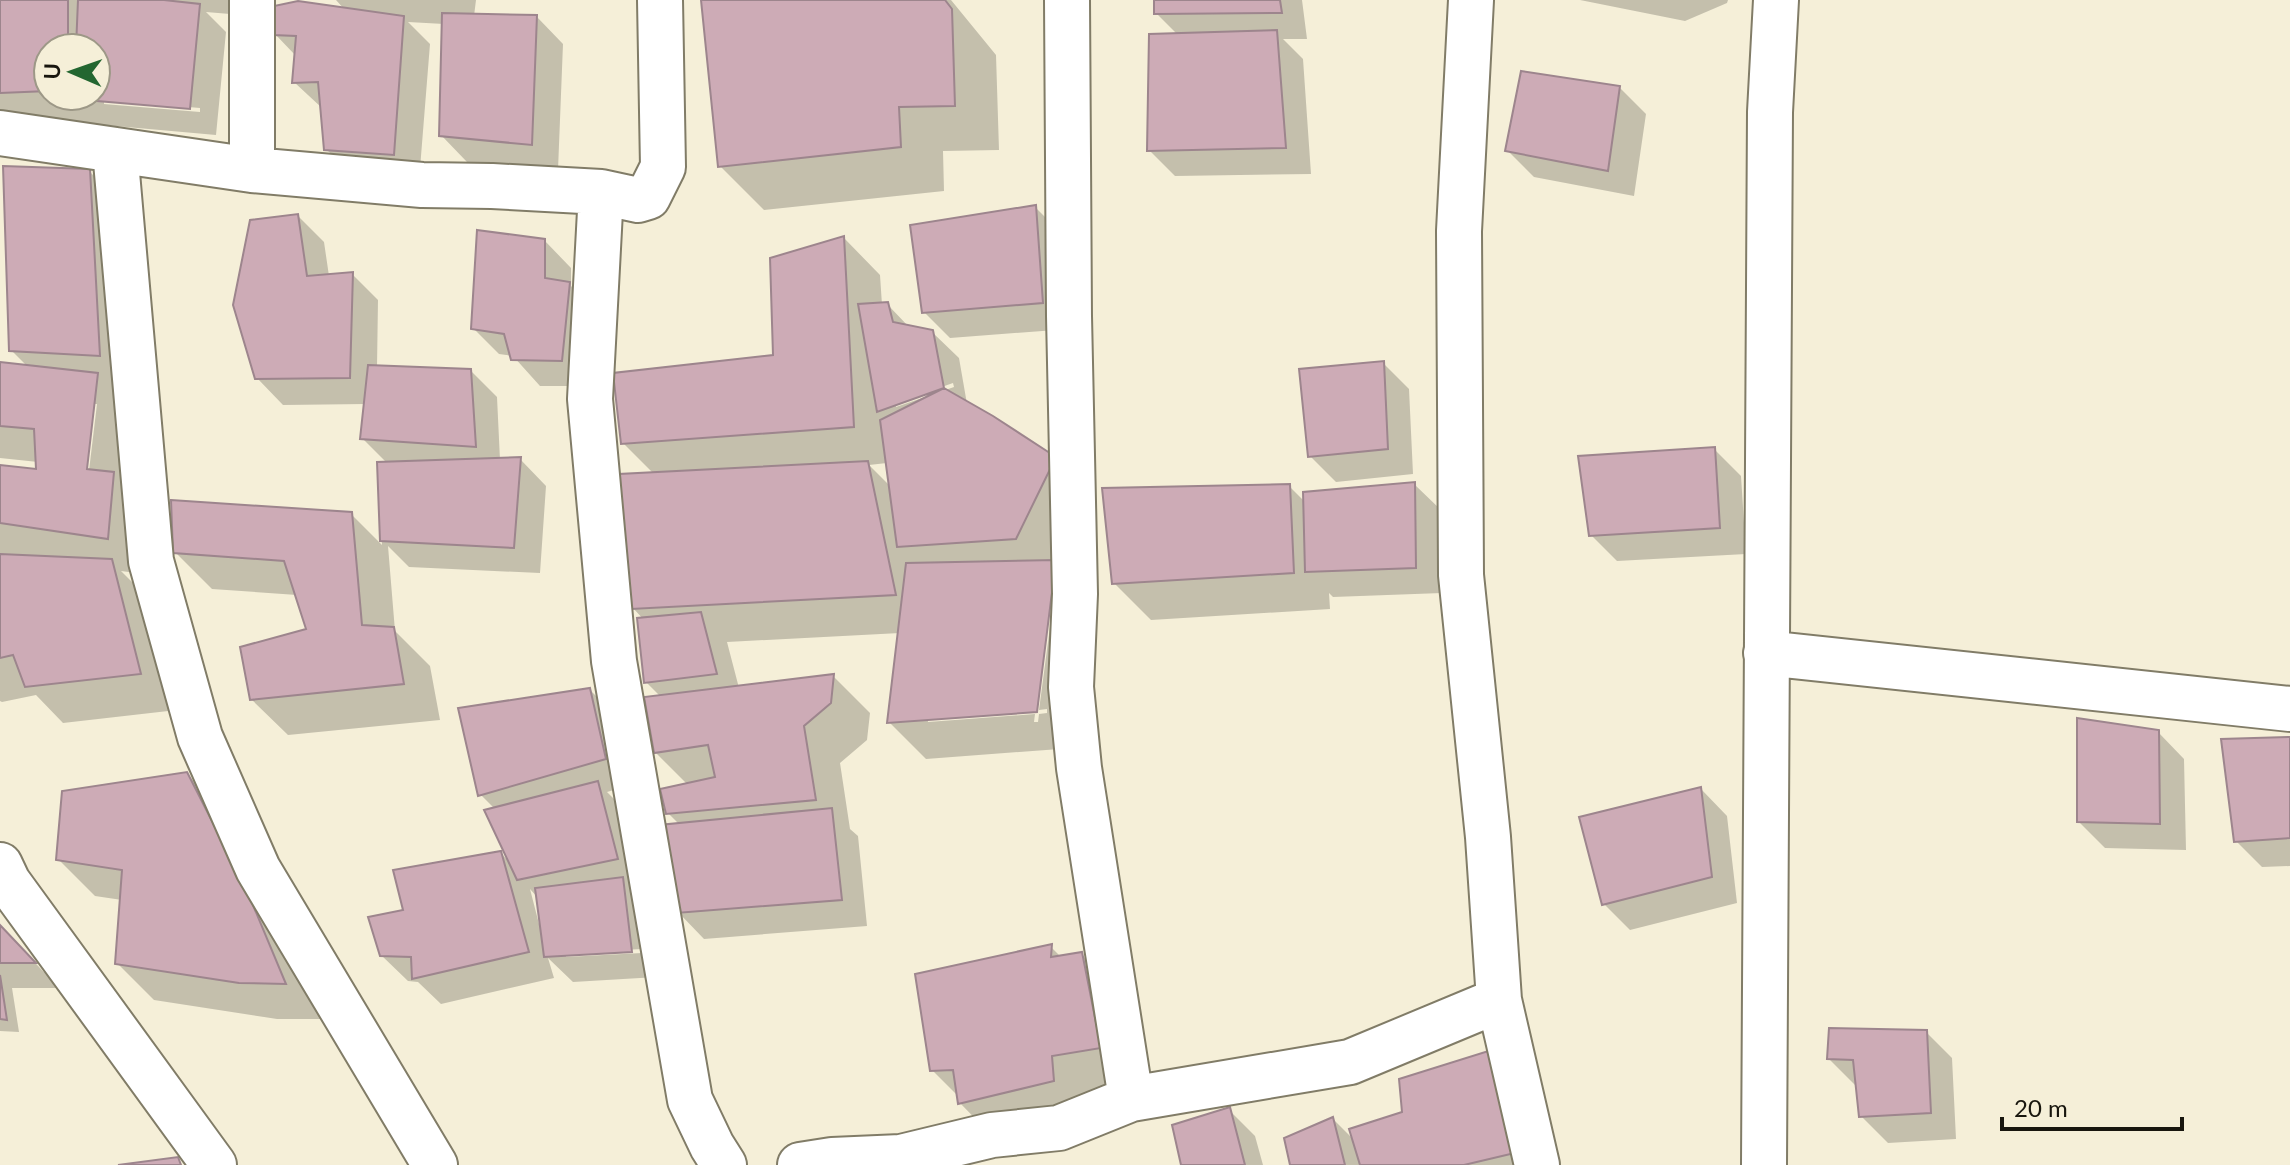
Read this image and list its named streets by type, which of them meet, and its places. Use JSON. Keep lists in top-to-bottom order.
{
  "scale_bar": "20 m",
  "north": "left"
}
